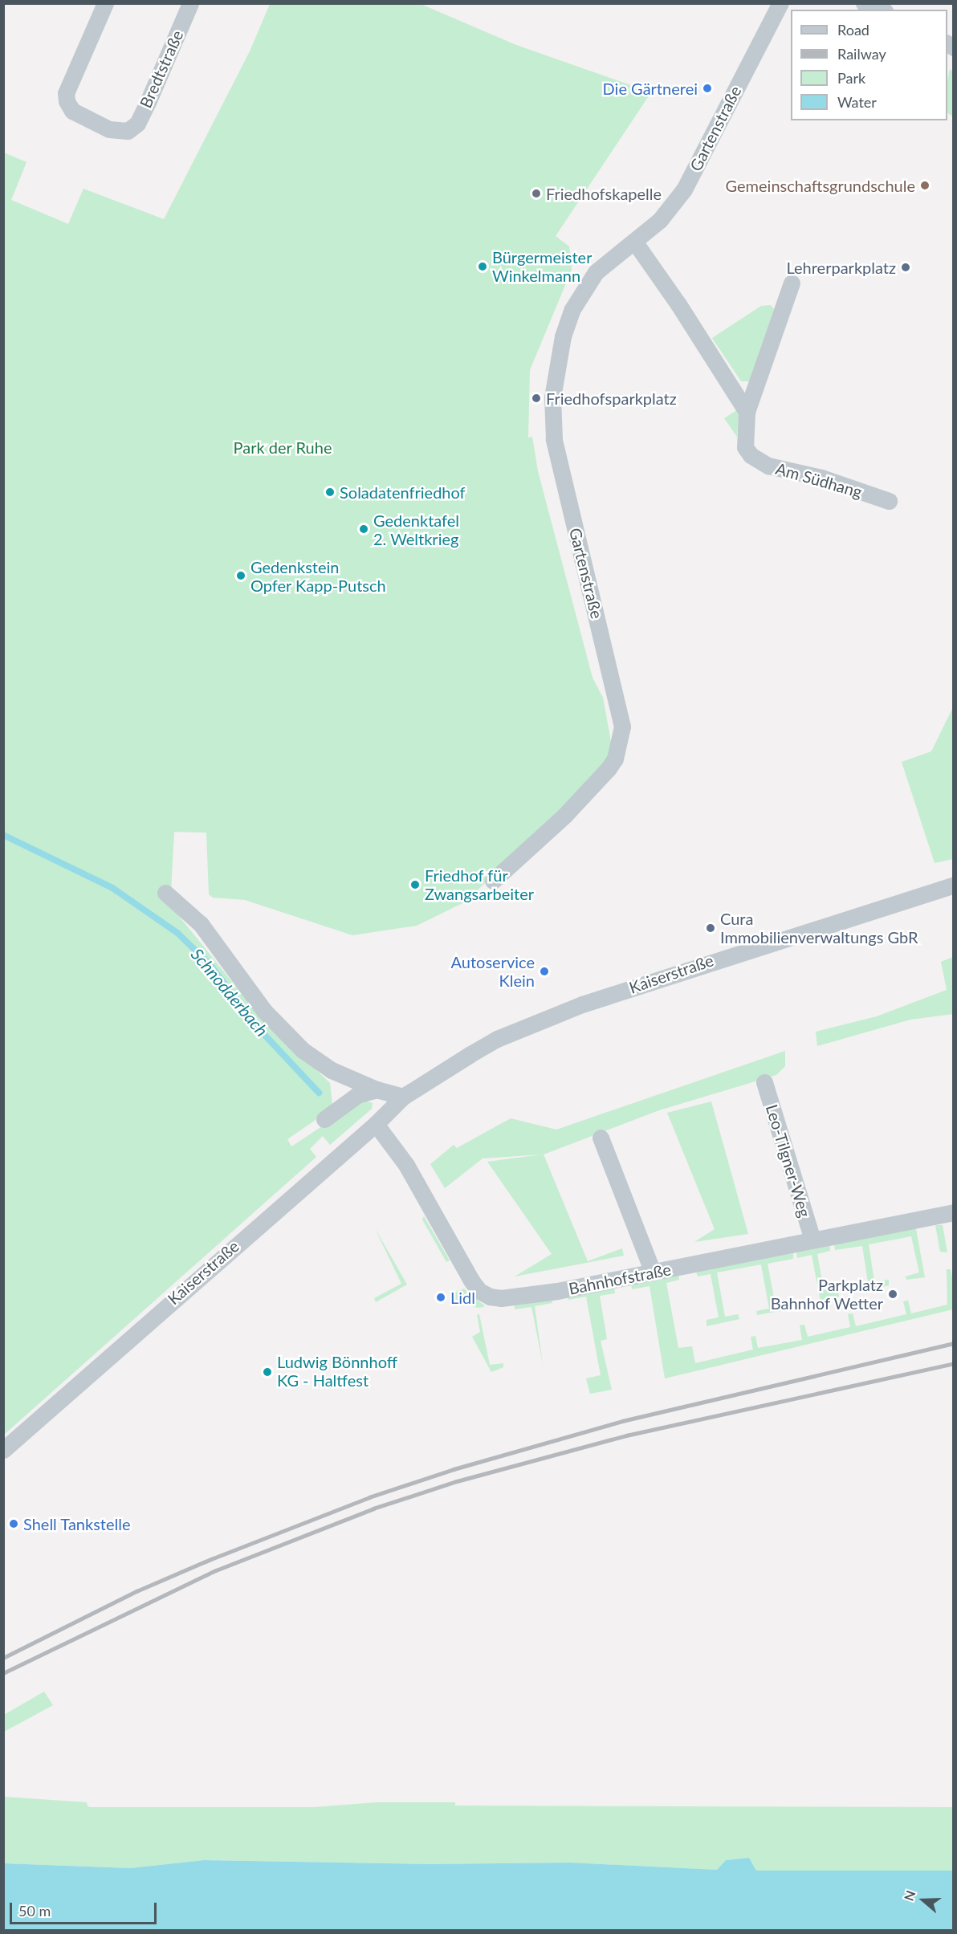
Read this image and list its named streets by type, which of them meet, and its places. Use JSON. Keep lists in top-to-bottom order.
{
  "streets": {
    "street": [
      "Bredtstraße",
      "Gartenstraße",
      "Am Südhang",
      "Kaiserstraße",
      "Leo-Tilgner-Weg",
      "Bahnhofstraße"
    ]
  },
  "crossings": [
    ["Kaiserstraße", "Bahnhofstraße"],
    ["Leo-Tilgner-Weg", "Bahnhofstraße"]
  ],
  "water": ["Schnodderbach"],
  "parks": ["Park der Ruhe"],
  "places": [
    "Die Gärtnerei",
    "Gemeinschaftsgrundschule",
    "Friedhofskapelle",
    "Bürgermeister Winkelmann",
    "Lehrerparkplatz",
    "Friedhofsparkplatz",
    "Soladatenfriedhof",
    "Gedenktafel 2. Weltkrieg",
    "Gedenkstein Opfer Kapp-Putsch",
    "Friedhof für Zwangsarbeiter",
    "Cura Immobilienverwaltungs GbR",
    "Autoservice Klein",
    "Parkplatz Bahnhof Wetter",
    "Lidl",
    "Ludwig Bönnhoff KG - Haltfest",
    "Shell Tankstelle"
  ],
  "legend": [
    "Road",
    "Railway",
    "Park",
    "Water"
  ],
  "scale_bar": "50 m",
  "north": "left"
}
